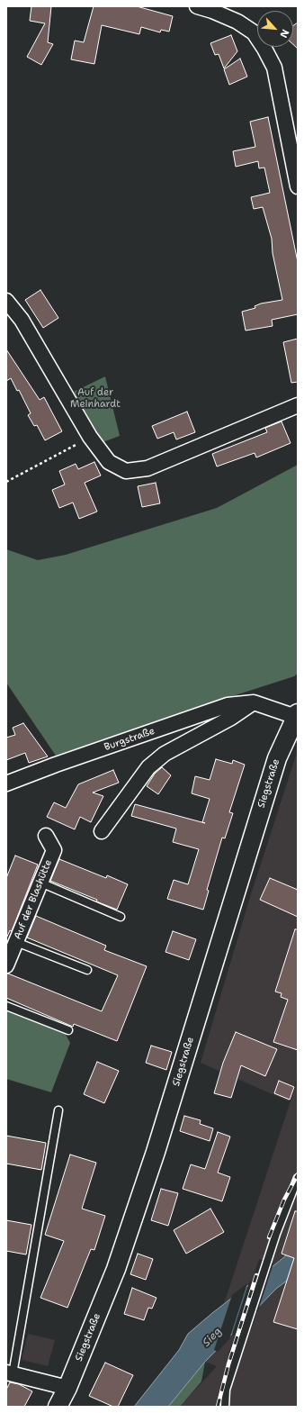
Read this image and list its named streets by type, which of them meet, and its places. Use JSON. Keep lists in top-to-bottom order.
{
  "streets": {
    "street": ["Burgstraße", "Siegstraße", "Auf der Blashütte"]
  },
  "crossings": [
    ["Burgstraße", "Siegstraße"]
  ],
  "water": ["Sieg"],
  "parks": ["Auf der Meinhardt"],
  "north": "bottom right"
}
